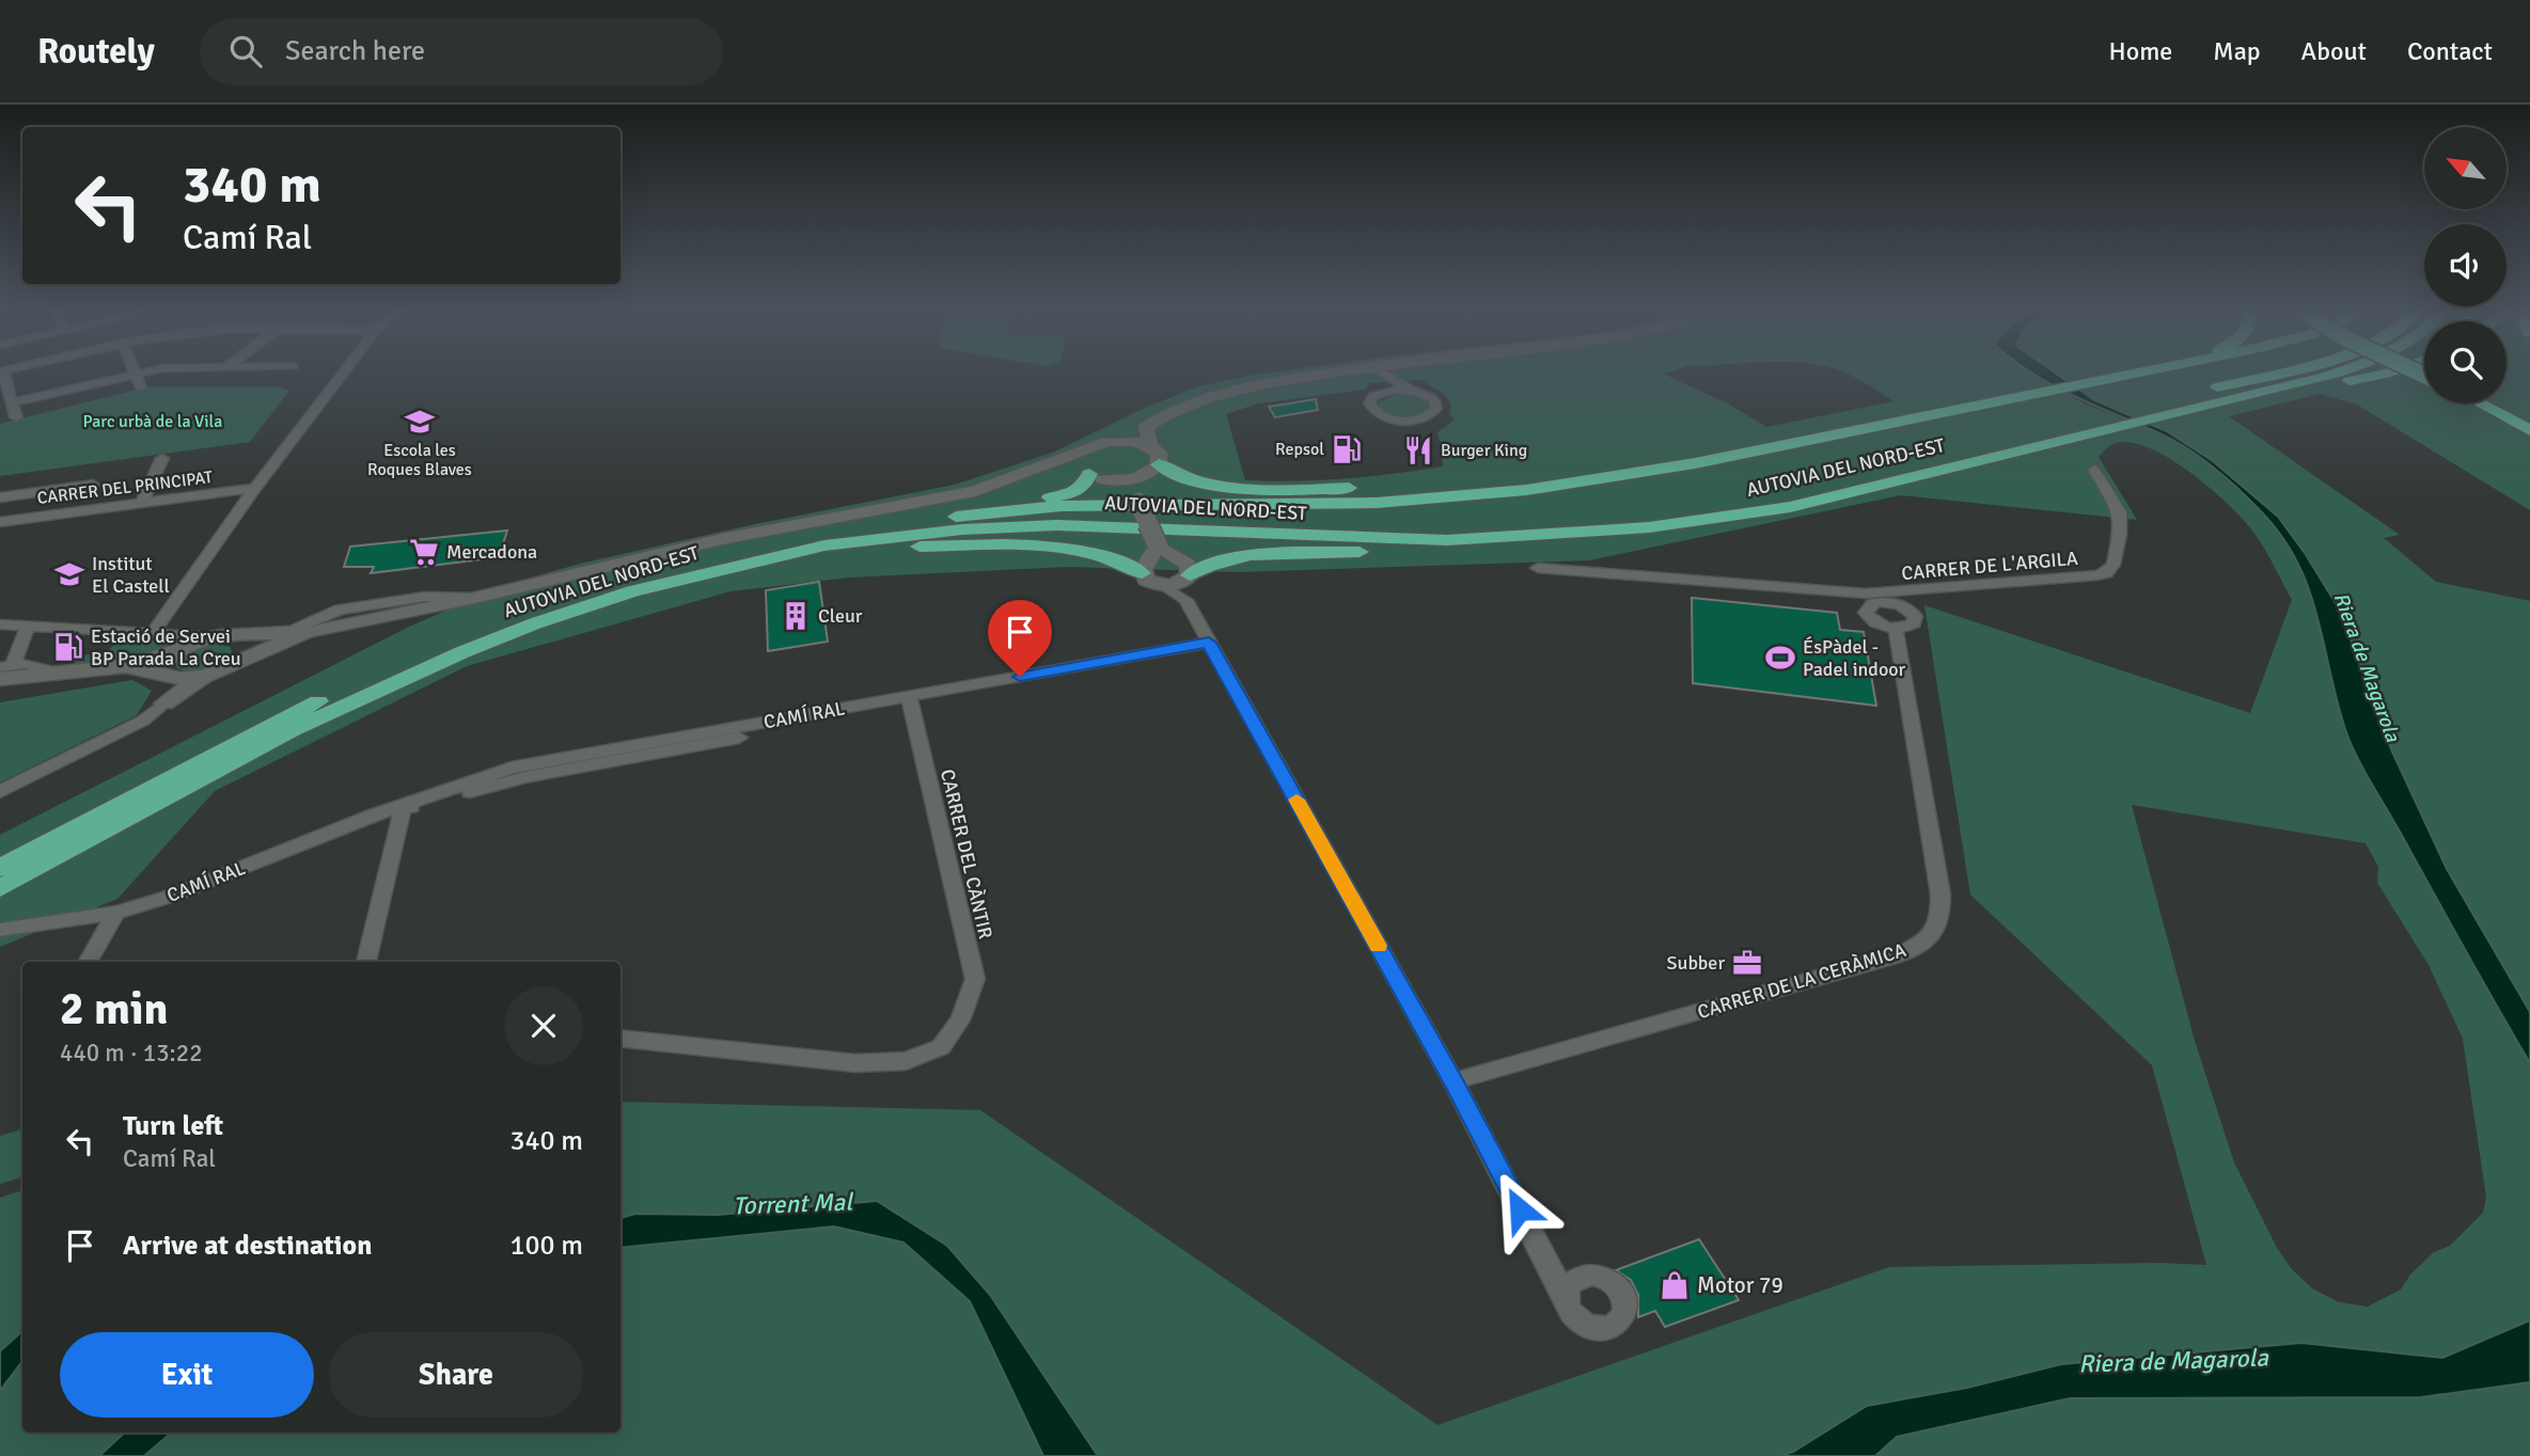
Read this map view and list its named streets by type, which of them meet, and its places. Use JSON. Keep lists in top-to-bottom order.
{
  "streets": {
    "highway": ["AUTOVIA DEL NORD-EST"],
    "street": [
      "CARRER DEL PRINCIPAT",
      "CARRER DE L'ARGILA",
      "CAMÍ RAL",
      "CARRER DEL CÀNTIR",
      "CARRER DE LA CERÀMICA"
    ]
  },
  "crossings": [
    ["CAMÍ RAL", "CARRER DEL CÀNTIR"]
  ],
  "water": ["Riera de Magarola", "Torrent Mal"],
  "parks": ["Parc urbà de la Vila"],
  "places": {
    "school or university": ["Escola les Roques Blaves", "Institut El Castell"],
    "fuel station": ["Repsol", "Estació de Servei BP Parada La Creu"],
    "restaurant": ["Burger King"],
    "supermarket": ["Mercadona"],
    "building": ["Cleur"],
    "sports": ["ÉsPàdel - Padel indoor"],
    "office": ["Subber"],
    "shop": ["Motor 79"]
  },
  "north": "top left",
  "page": {
    "header": "Routely",
    "search": "Search here",
    "nav": [
      "Home",
      "Map",
      "About",
      "Contact"
    ],
    "turn": ["340 m", "Camí Ral"],
    "heading": ["2 min", "440 m · 13:22"],
    "list": [
      {
        "name": "Turn left",
        "note": "Camí Ral",
        "value": "340 m"
      },
      {
        "name": "Arrive at destination",
        "value": "100 m"
      }
    ],
    "buttons": ["Exit", "Share"]
  }
}
